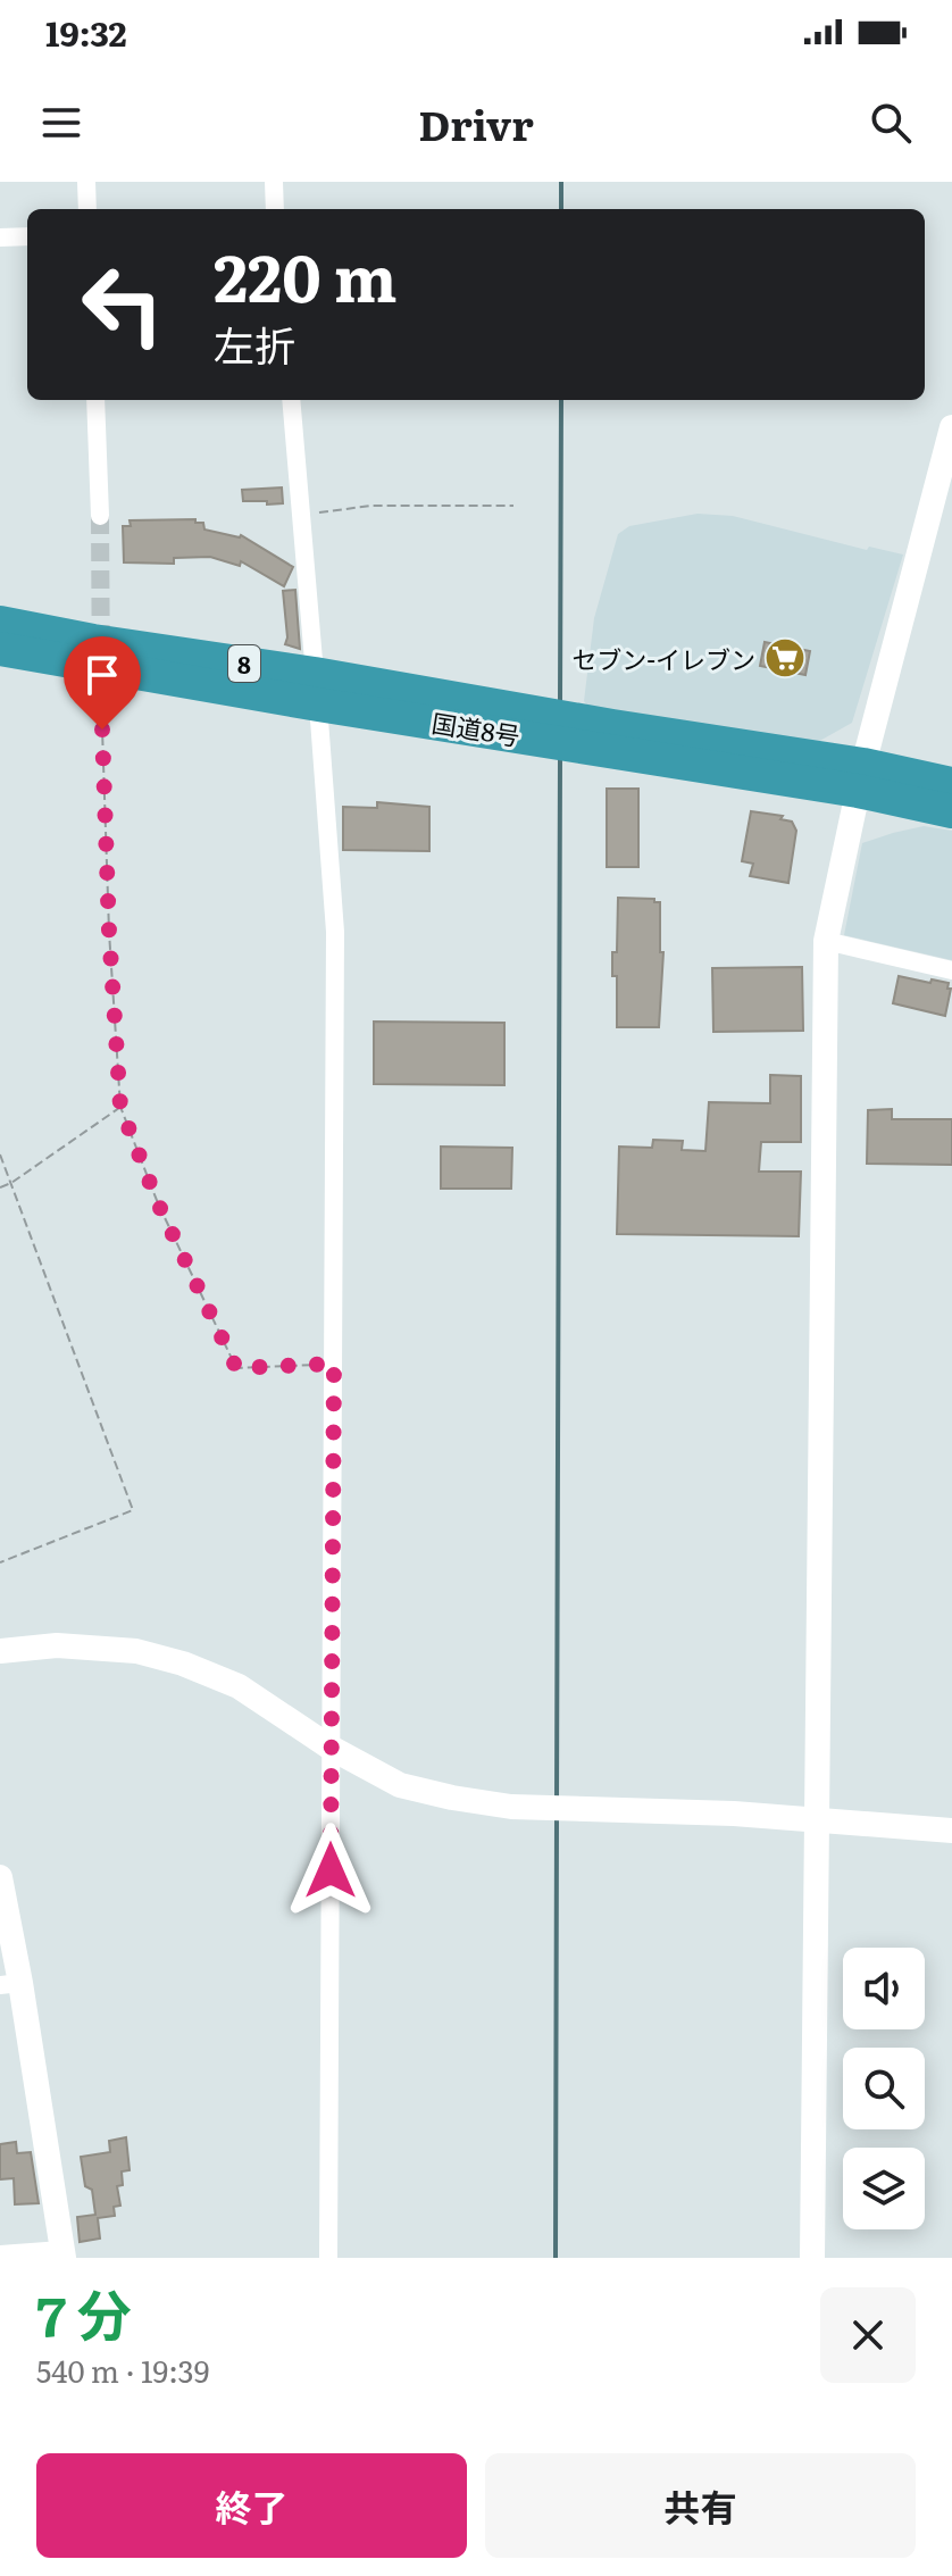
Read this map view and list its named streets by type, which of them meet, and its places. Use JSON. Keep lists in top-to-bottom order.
{
  "streets": {
    "highway": ["8", "国道8号"]
  },
  "crossings": [
    ["8", "国道8号"]
  ],
  "places": {
    "supermarket": ["セブン-イレブン"]
  },
  "page": {
    "status": "19:32",
    "header": "Drivr",
    "turn": ["220 m", "左折"],
    "heading": ["7 分", "540 m · 19:39"],
    "buttons": ["終了", "共有"]
  }
}
